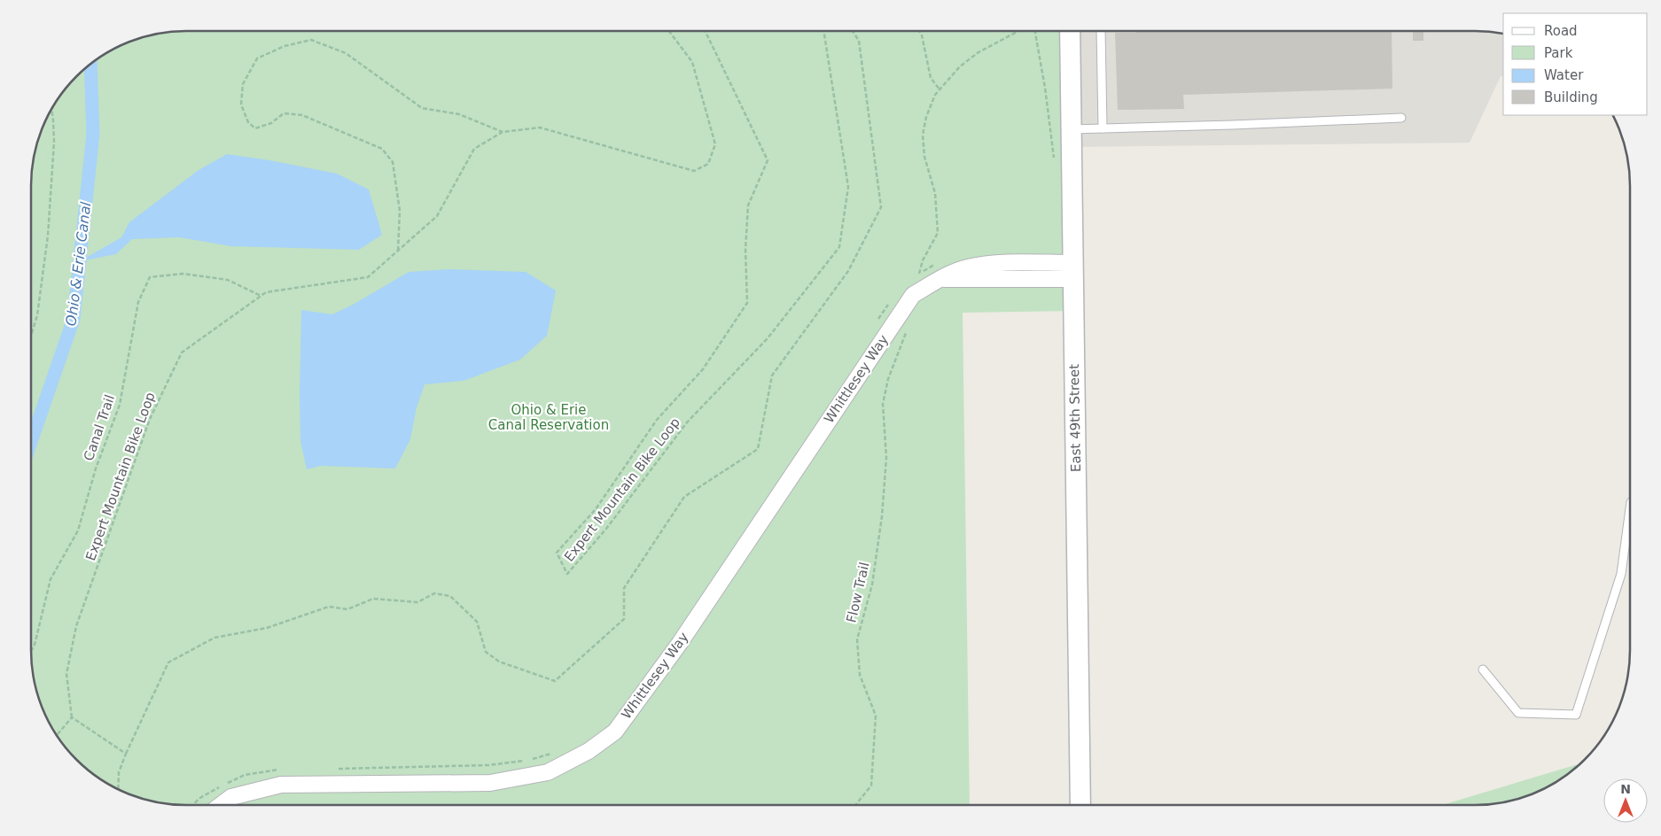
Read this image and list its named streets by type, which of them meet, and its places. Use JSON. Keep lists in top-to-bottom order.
{
  "streets": {
    "street": ["Whittlesey Way", "East 49th Street"],
    "path": ["Canal Trail", "Expert Mountain Bike Loop", "Flow Trail"]
  },
  "crossings": [
    ["Whittlesey Way", "East 49th Street"],
    ["Whittlesey Way", "Flow Trail"],
    ["Canal Trail", "Expert Mountain Bike Loop"]
  ],
  "water": ["Ohio & Erie Canal"],
  "parks": ["Ohio & Erie Canal Reservation"],
  "legend": [
    "Road",
    "Park",
    "Water",
    "Building"
  ],
  "north": "top"
}
